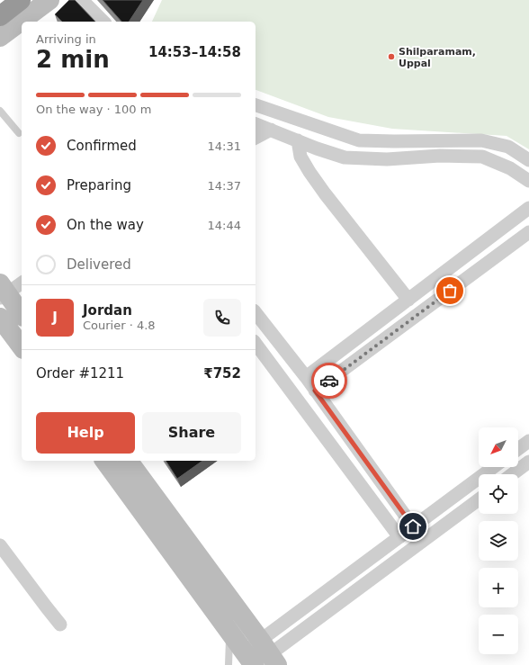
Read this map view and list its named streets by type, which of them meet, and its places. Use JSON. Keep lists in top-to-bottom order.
{
  "places": ["Shilparamam, Uppal"],
  "north": "bottom left",
  "page": {
    "heading": ["2 min", "Arriving in", "14:53–14:58"],
    "panel": [
      "Jordan",
      "Courier · 4.8",
      "Order #1211",
      "₹752"
    ],
    "bar": "On the way · 100 m",
    "list": [
      ["Confirmed", "14:31"],
      ["Preparing", "14:37"],
      ["On the way", "14:44"],
      "Delivered"
    ],
    "round": "J",
    "buttons": ["Help", "Share"],
    "map_buttons": ["+", "−"]
  }
}
